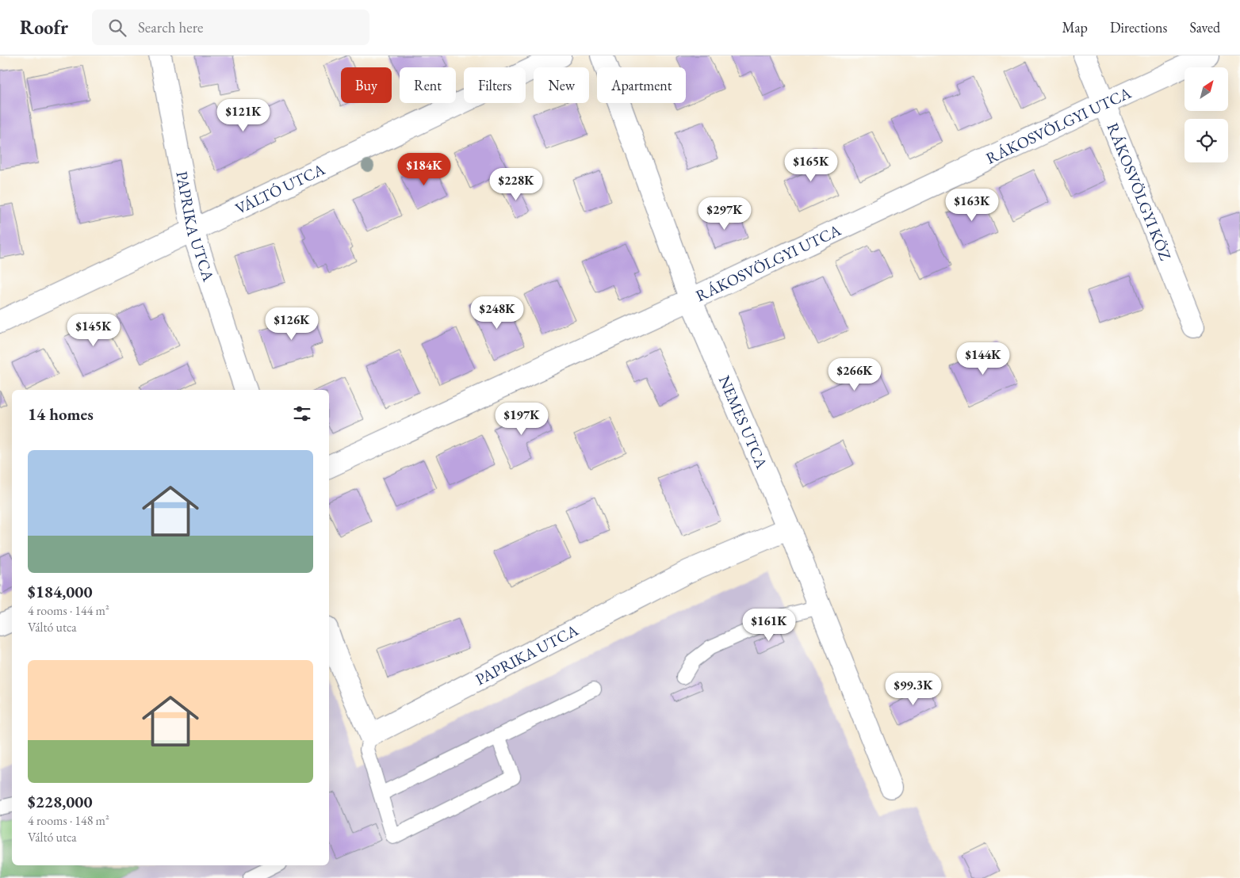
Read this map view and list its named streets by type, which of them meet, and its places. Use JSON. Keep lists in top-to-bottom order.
{
  "streets": {
    "street": [
      "RÁKOSVÖLGYI UTCA",
      "VÁLTÓ UTCA",
      "RÁKOSVÖLGYI KÖZ",
      "PAPRIKA UTCA",
      "NEMES UTCA"
    ]
  },
  "crossings": [
    ["RÁKOSVÖLGYI UTCA", "RÁKOSVÖLGYI KÖZ"],
    ["RÁKOSVÖLGYI UTCA", "NEMES UTCA"],
    ["VÁLTÓ UTCA", "PAPRIKA UTCA"],
    ["PAPRIKA UTCA", "NEMES UTCA"]
  ],
  "north": "top right",
  "page": {
    "header": "Roofr",
    "search": "Search here",
    "nav": ["Map", "Directions", "Saved"],
    "chip": [
      "Buy",
      "Rent",
      "Filters",
      "New",
      "Apartment"
    ],
    "price": [
      "$121K",
      "$165K",
      "$184K",
      "$228K",
      "$163K",
      "$297K",
      "$248K",
      "$126K",
      "$145K",
      "$144K",
      "$266K",
      "$197K",
      "$161K",
      "$99.3K"
    ],
    "heading": "14 homes",
    "list": [
      {
        "name": "$184,000",
        "note": "4 rooms · 144 m² · Váltó utca"
      },
      {
        "name": "$228,000",
        "note": "4 rooms · 148 m² · Váltó utca"
      }
    ]
  }
}
